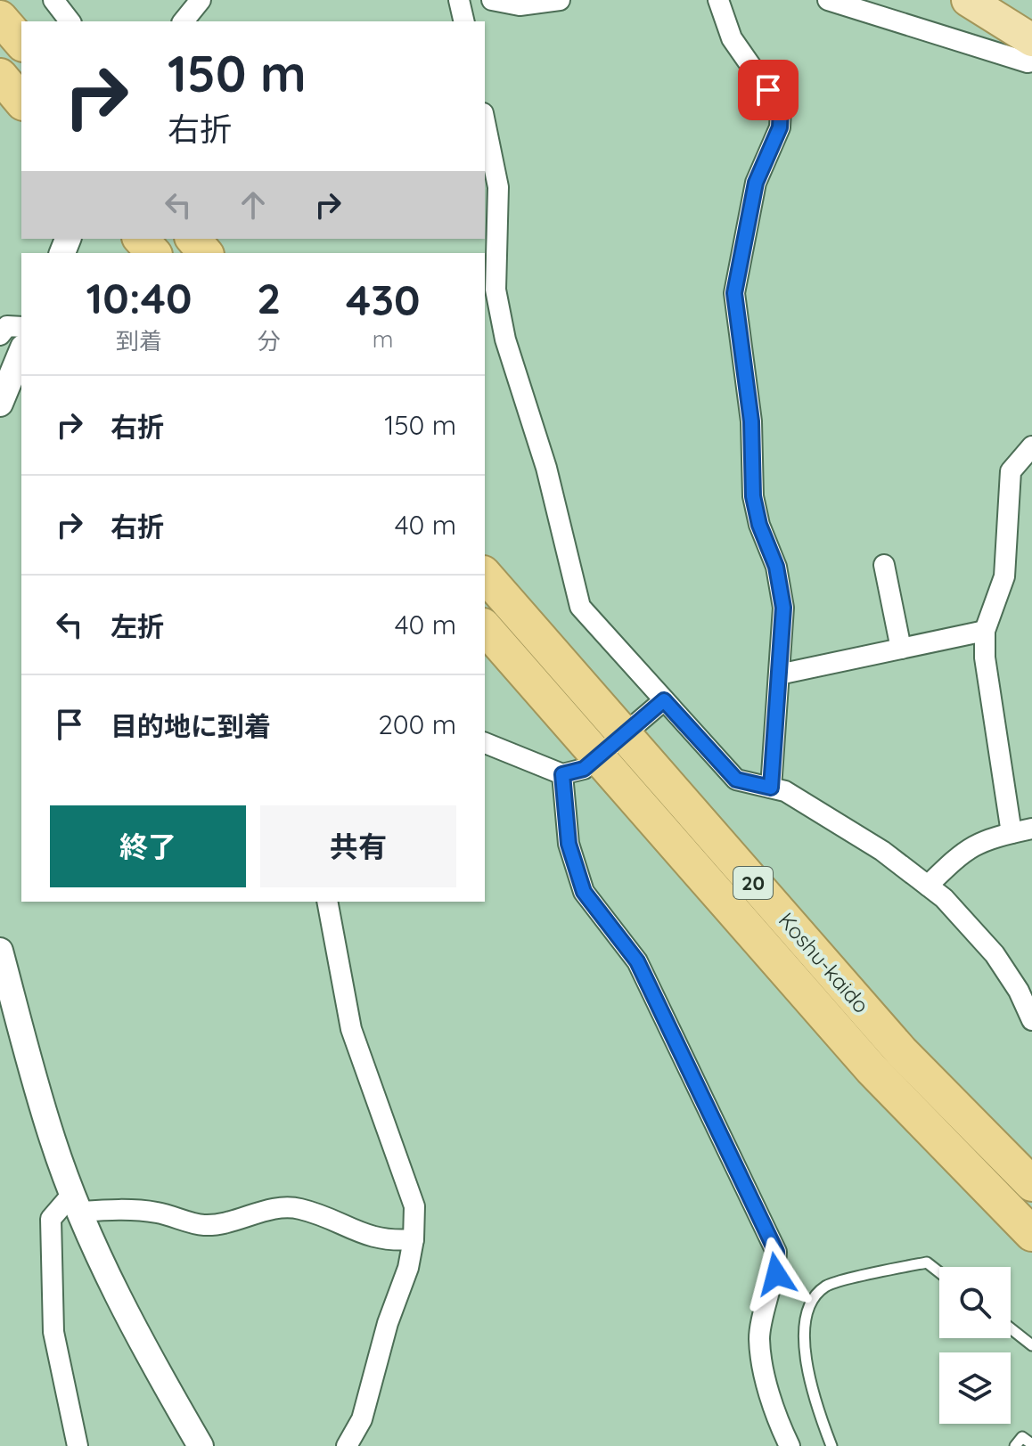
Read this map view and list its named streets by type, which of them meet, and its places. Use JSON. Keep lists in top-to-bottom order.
{
  "streets": {
    "highway": ["20", "Koshu-kaido"]
  },
  "page": {
    "turn": ["150 m", "右折"],
    "eta": [
      "10:40",
      "到着",
      "2",
      "分",
      "430",
      "m"
    ],
    "list": [
      {
        "name": "右折",
        "value": "150 m"
      },
      {
        "name": "右折",
        "value": "40 m"
      },
      {
        "name": "左折",
        "value": "40 m"
      },
      {
        "name": "目的地に到着",
        "value": "200 m"
      }
    ],
    "buttons": ["終了", "共有"]
  }
}
